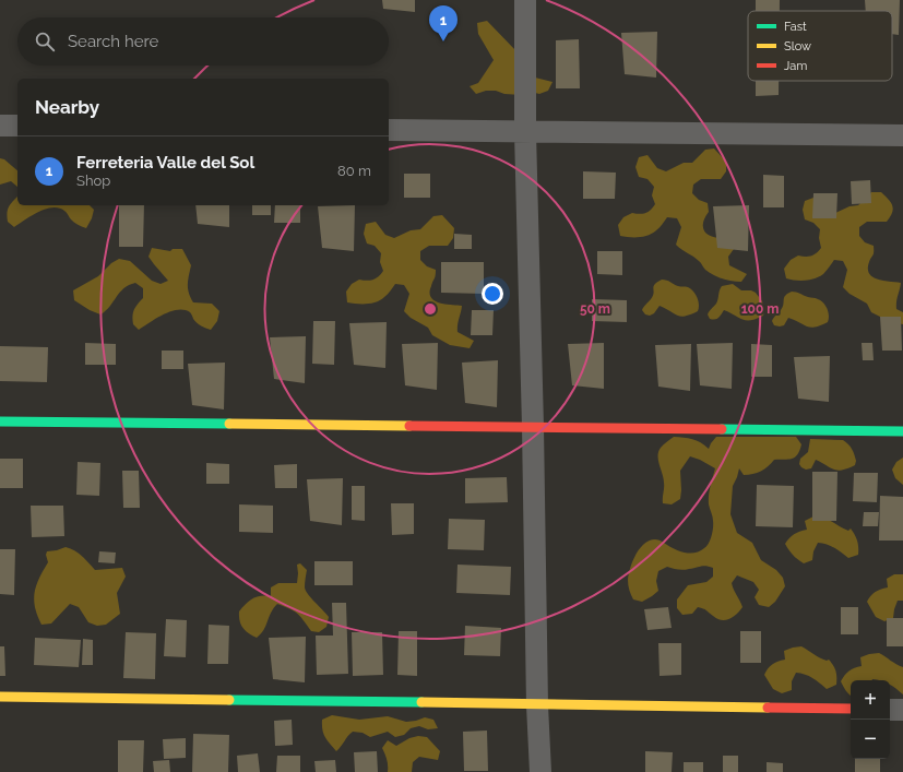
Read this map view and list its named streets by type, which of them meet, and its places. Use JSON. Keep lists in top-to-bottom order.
{
  "legend": ["Fast", "Slow", "Jam"],
  "page": {
    "pins": "1",
    "search": "Search here",
    "heading": "Nearby",
    "list": [
      {
        "mark": "1",
        "name": "Ferreteria Valle del Sol",
        "note": "Shop",
        "value": "80 m"
      }
    ],
    "map_buttons": ["+", "−"]
  },
  "rings": ["50 m", "100 m"]
}
